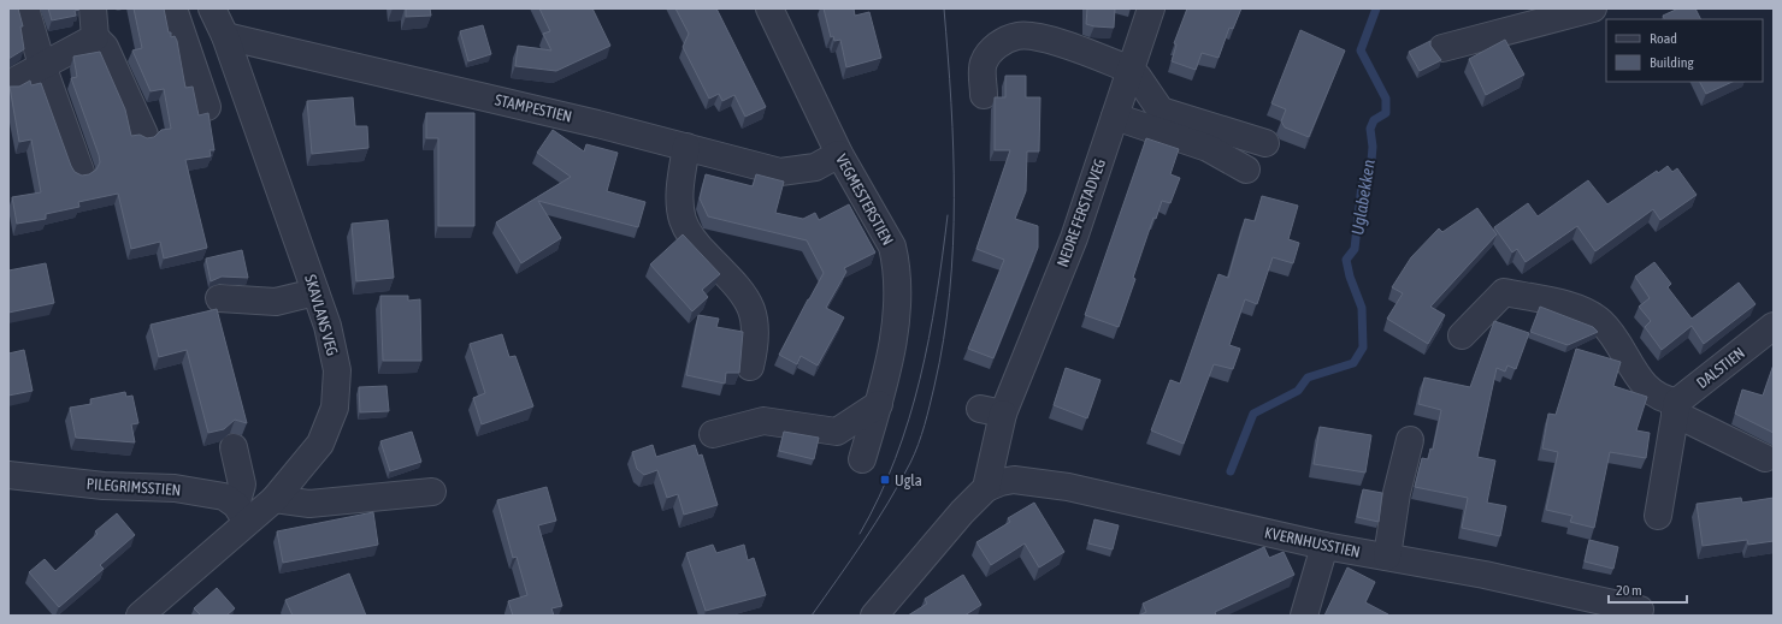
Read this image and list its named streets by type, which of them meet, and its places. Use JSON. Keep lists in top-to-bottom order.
{
  "streets": {
    "street": [
      "STAMPESTIEN",
      "VEGMESTERSTIEN",
      "NEDRE FERSTADVEG",
      "SKAVLANS VEG",
      "DALSTIEN",
      "PILEGRIMSSTIEN",
      "KVERNHUSSTIEN"
    ]
  },
  "crossings": [
    ["STAMPESTIEN", "VEGMESTERSTIEN"],
    ["STAMPESTIEN", "SKAVLANS VEG"],
    ["NEDRE FERSTADVEG", "KVERNHUSSTIEN"],
    ["SKAVLANS VEG", "PILEGRIMSSTIEN"]
  ],
  "water": ["Uglabekken"],
  "places": {
    "transit": ["Ugla"]
  },
  "legend": ["Road", "Building"],
  "scale_bar": "20 m"
}
